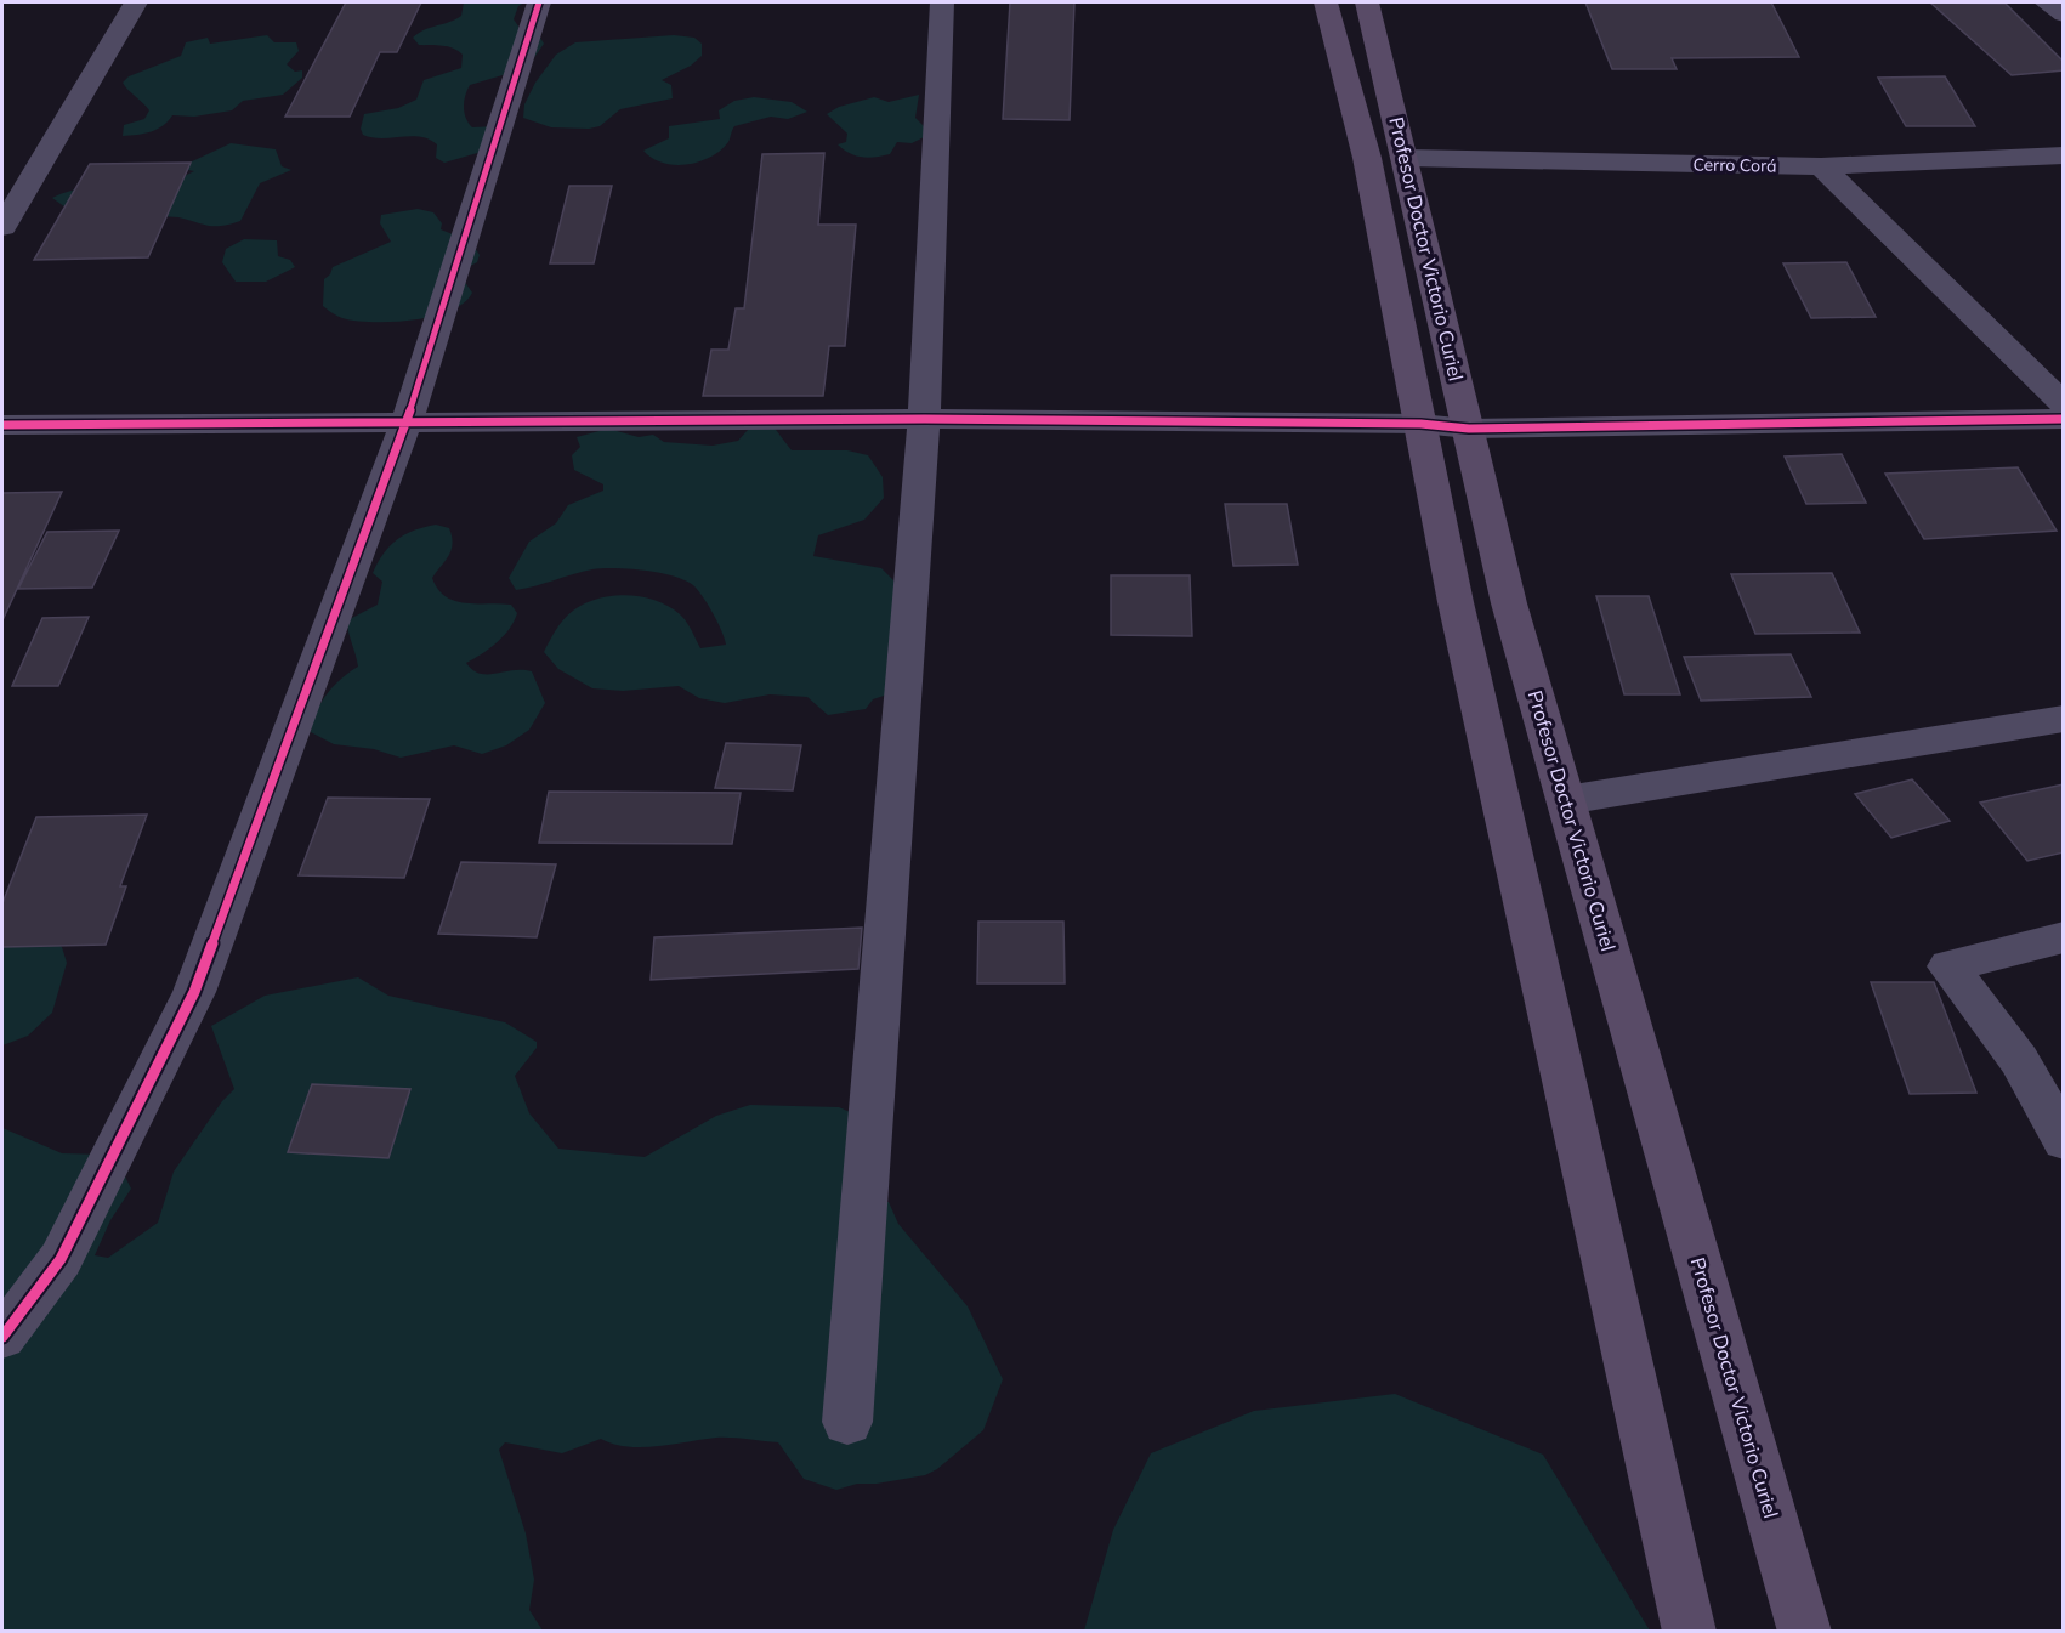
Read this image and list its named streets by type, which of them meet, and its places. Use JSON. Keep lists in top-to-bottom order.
{
  "streets": {
    "main road": ["Profesor Doctor Victorio Curiel"],
    "street": ["Cerro Corá"]
  },
  "crossings": [
    ["Cerro Corá", "Profesor Doctor Victorio Curiel"]
  ]
}
